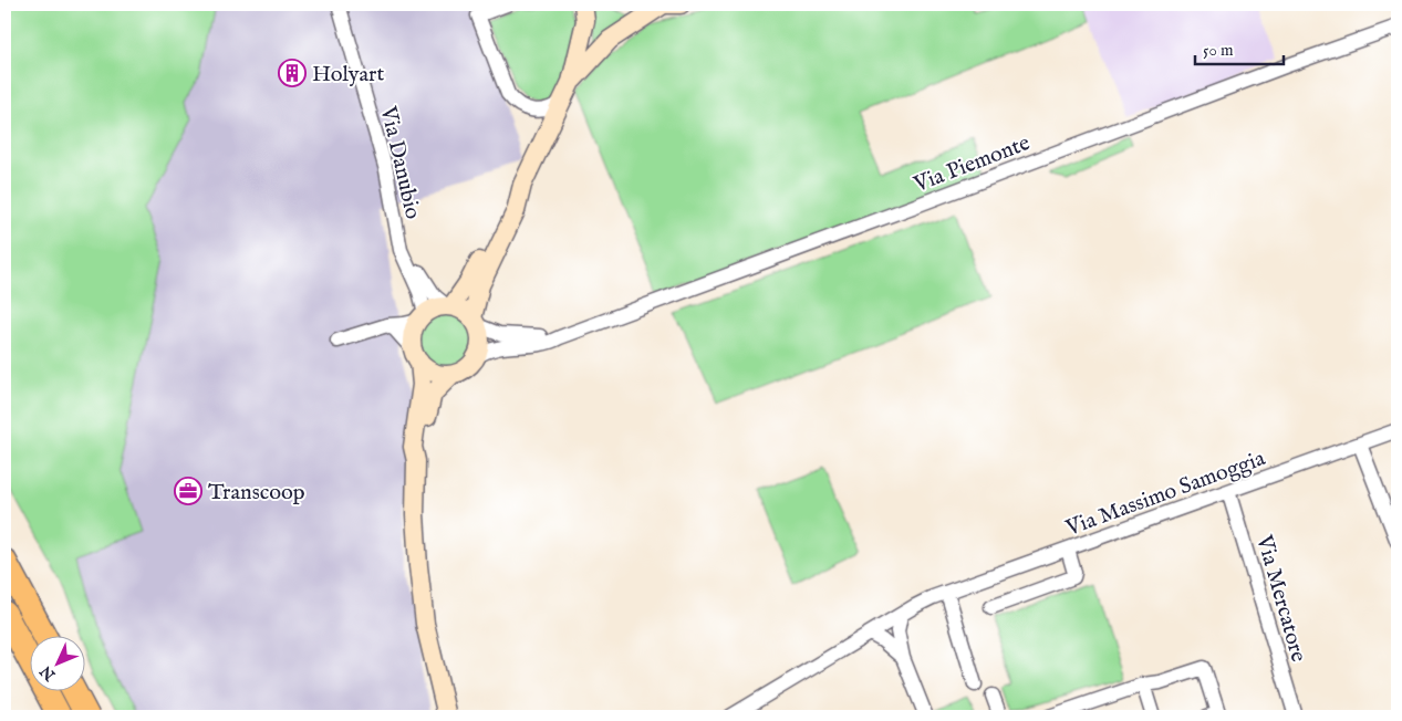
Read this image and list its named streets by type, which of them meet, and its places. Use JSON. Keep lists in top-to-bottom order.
{
  "streets": {
    "street": [
      "Via Danubio",
      "Via Piemonte",
      "Via Massimo Samoggia",
      "Via Mercatore"
    ]
  },
  "crossings": [
    ["Via Danubio", "Via Piemonte"],
    ["Via Massimo Samoggia", "Via Mercatore"]
  ],
  "places": {
    "building": ["Holyart"],
    "office": ["Transcoop"]
  },
  "scale_bar": "50 m",
  "north": "bottom left"
}
